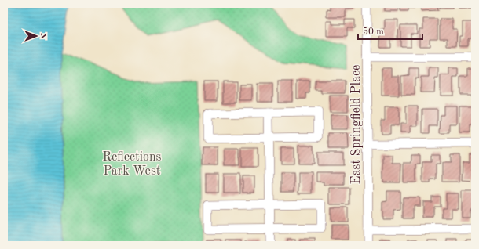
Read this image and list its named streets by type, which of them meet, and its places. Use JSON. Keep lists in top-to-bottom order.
{
  "streets": {
    "street": ["East Springfield Place"]
  },
  "parks": ["Reflections Park West"],
  "scale_bar": "50 m",
  "north": "right"
}
